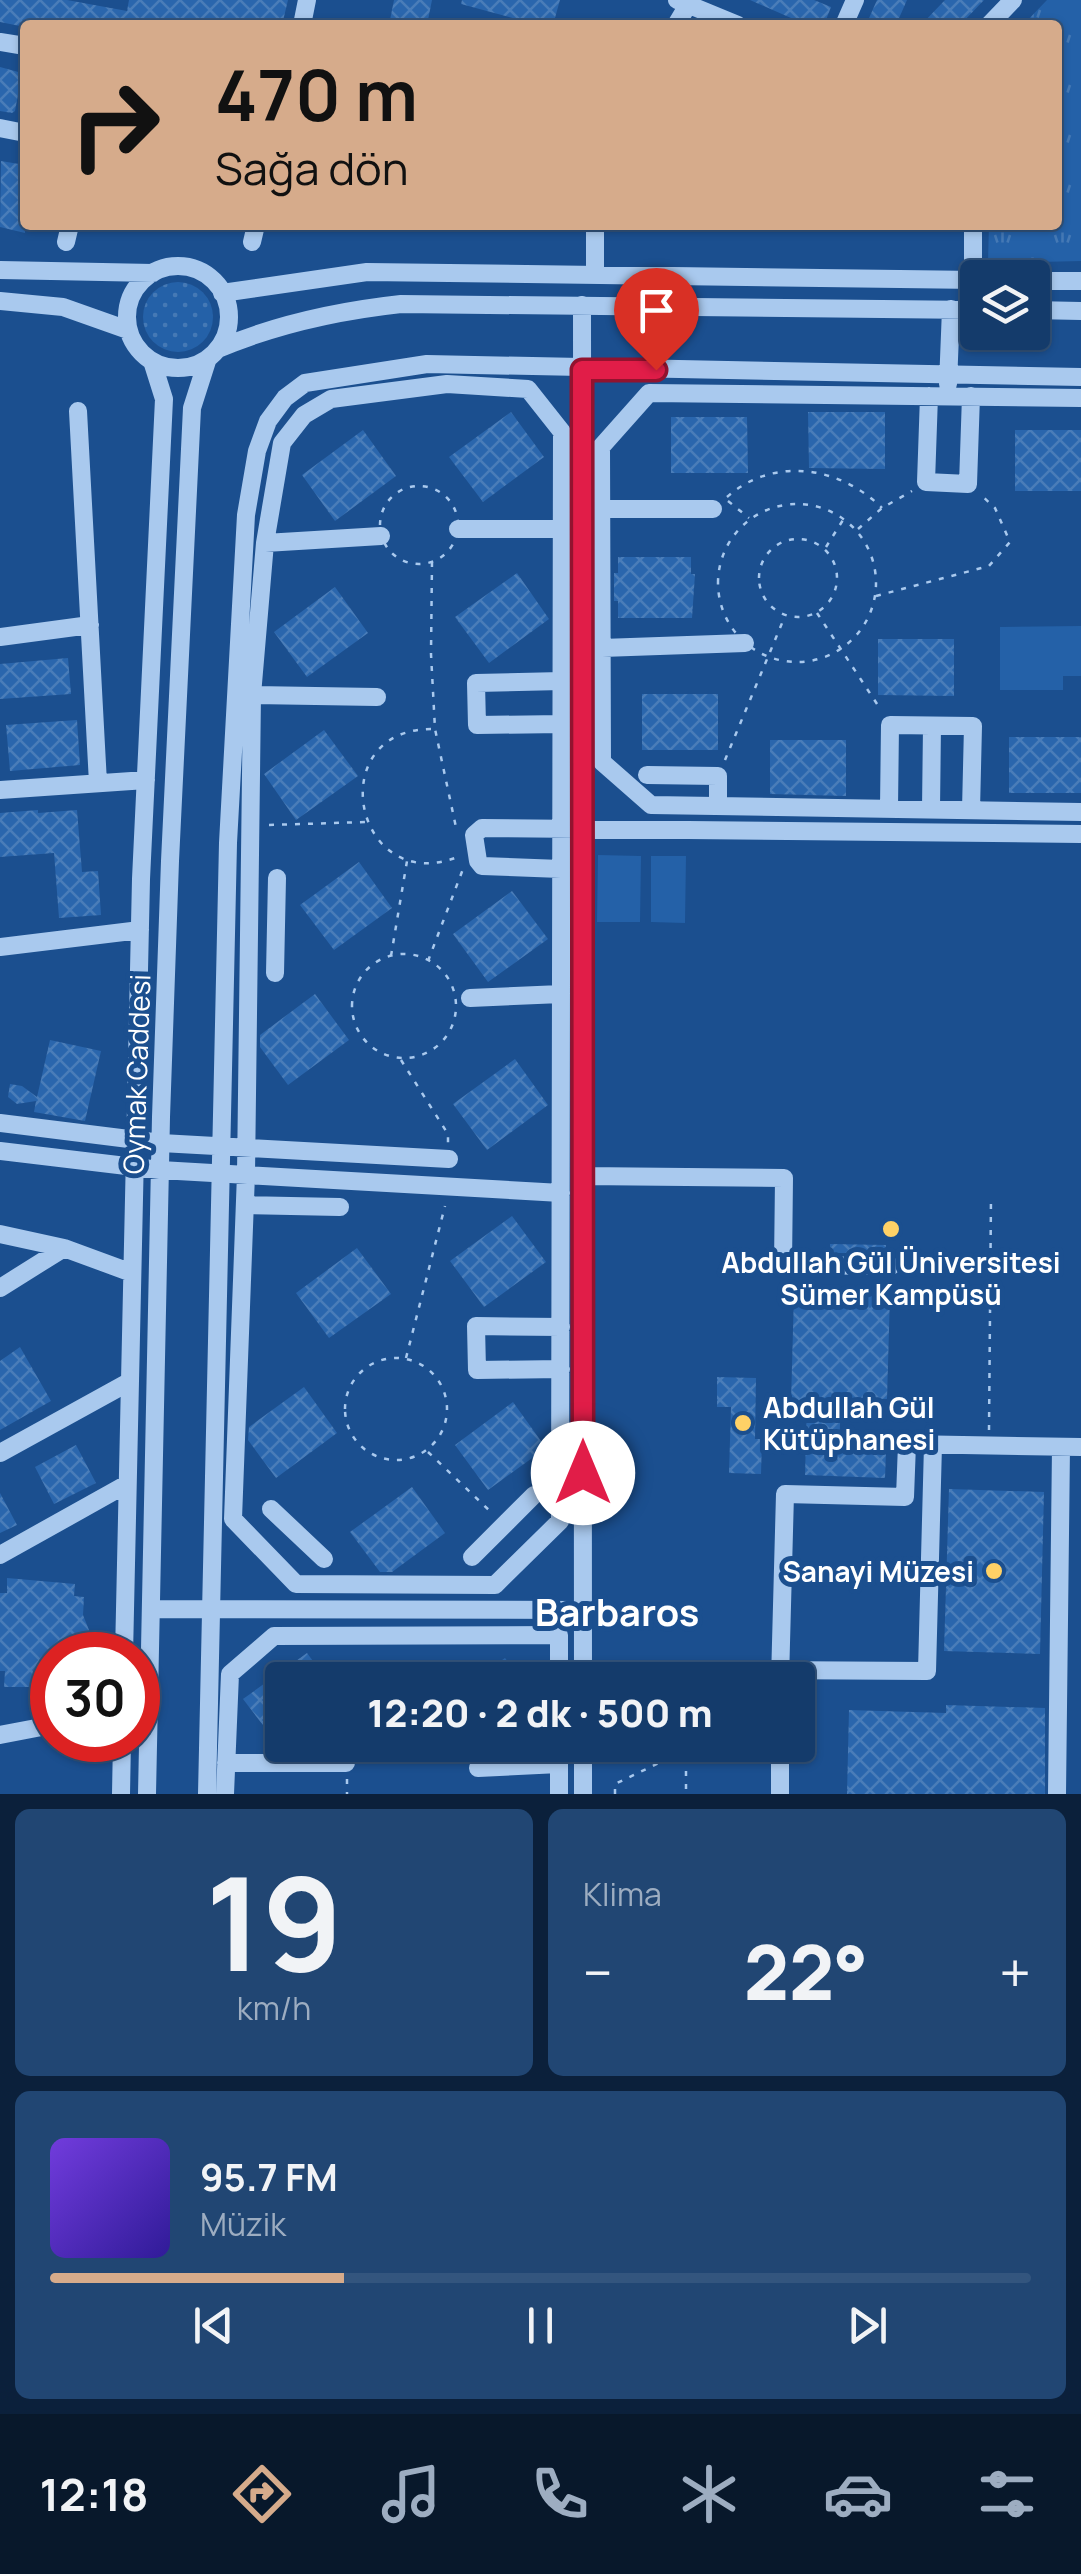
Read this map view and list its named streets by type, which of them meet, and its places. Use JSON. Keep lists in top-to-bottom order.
{
  "streets": {
    "street": ["Oymak Caddesi"]
  },
  "districts": ["Barbaros"],
  "places": ["Abdullah Gül Üniversitesi Sümer Kampüsü", "Abdullah Gül Kütüphanesi", "Sanayi Müzesi"],
  "page": {
    "turn": ["470 m", "Sağa dön"],
    "limit": "30",
    "trip": "12:20 · 2 dk · 500 m",
    "tile": [
      ["19", "km/h"],
      "Klima"
    ],
    "heat": ["−", "22°", "+"],
    "song": ["95.7 FM", "Müzik"],
    "tabs": "12:18"
  }
}
